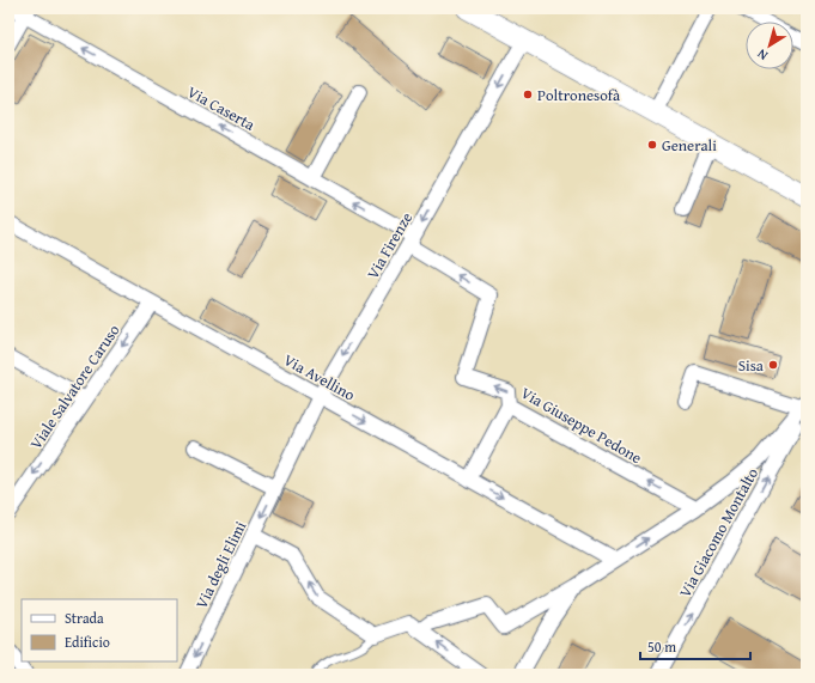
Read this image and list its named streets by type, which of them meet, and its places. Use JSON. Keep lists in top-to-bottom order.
{
  "streets": {
    "street": [
      "Via Caserta",
      "Via Firenze",
      "Via Avellino",
      "Viale Salvatore Caruso",
      "Via Giuseppe Pedone",
      "Via Giacomo Montalto",
      "Via degli Elimi"
    ]
  },
  "crossings": [
    ["Via Caserta", "Via Firenze"],
    ["Via Caserta", "Via Giuseppe Pedone"],
    ["Via Firenze", "Via Avellino"],
    ["Via Firenze", "Via Giuseppe Pedone"],
    ["Via Firenze", "Via degli Elimi"],
    ["Via Avellino", "Viale Salvatore Caruso"]
  ],
  "one_way": [
    "Via Caserta",
    "Via Firenze",
    "Via Avellino",
    "Viale Salvatore Caruso",
    "Via Giuseppe Pedone",
    "Via degli Elimi"
  ],
  "places": ["Poltronesofà", "Generali", "Sisa"],
  "legend": ["Strada", "Edificio"],
  "scale_bar": "50 m",
  "north": "bottom left"
}
